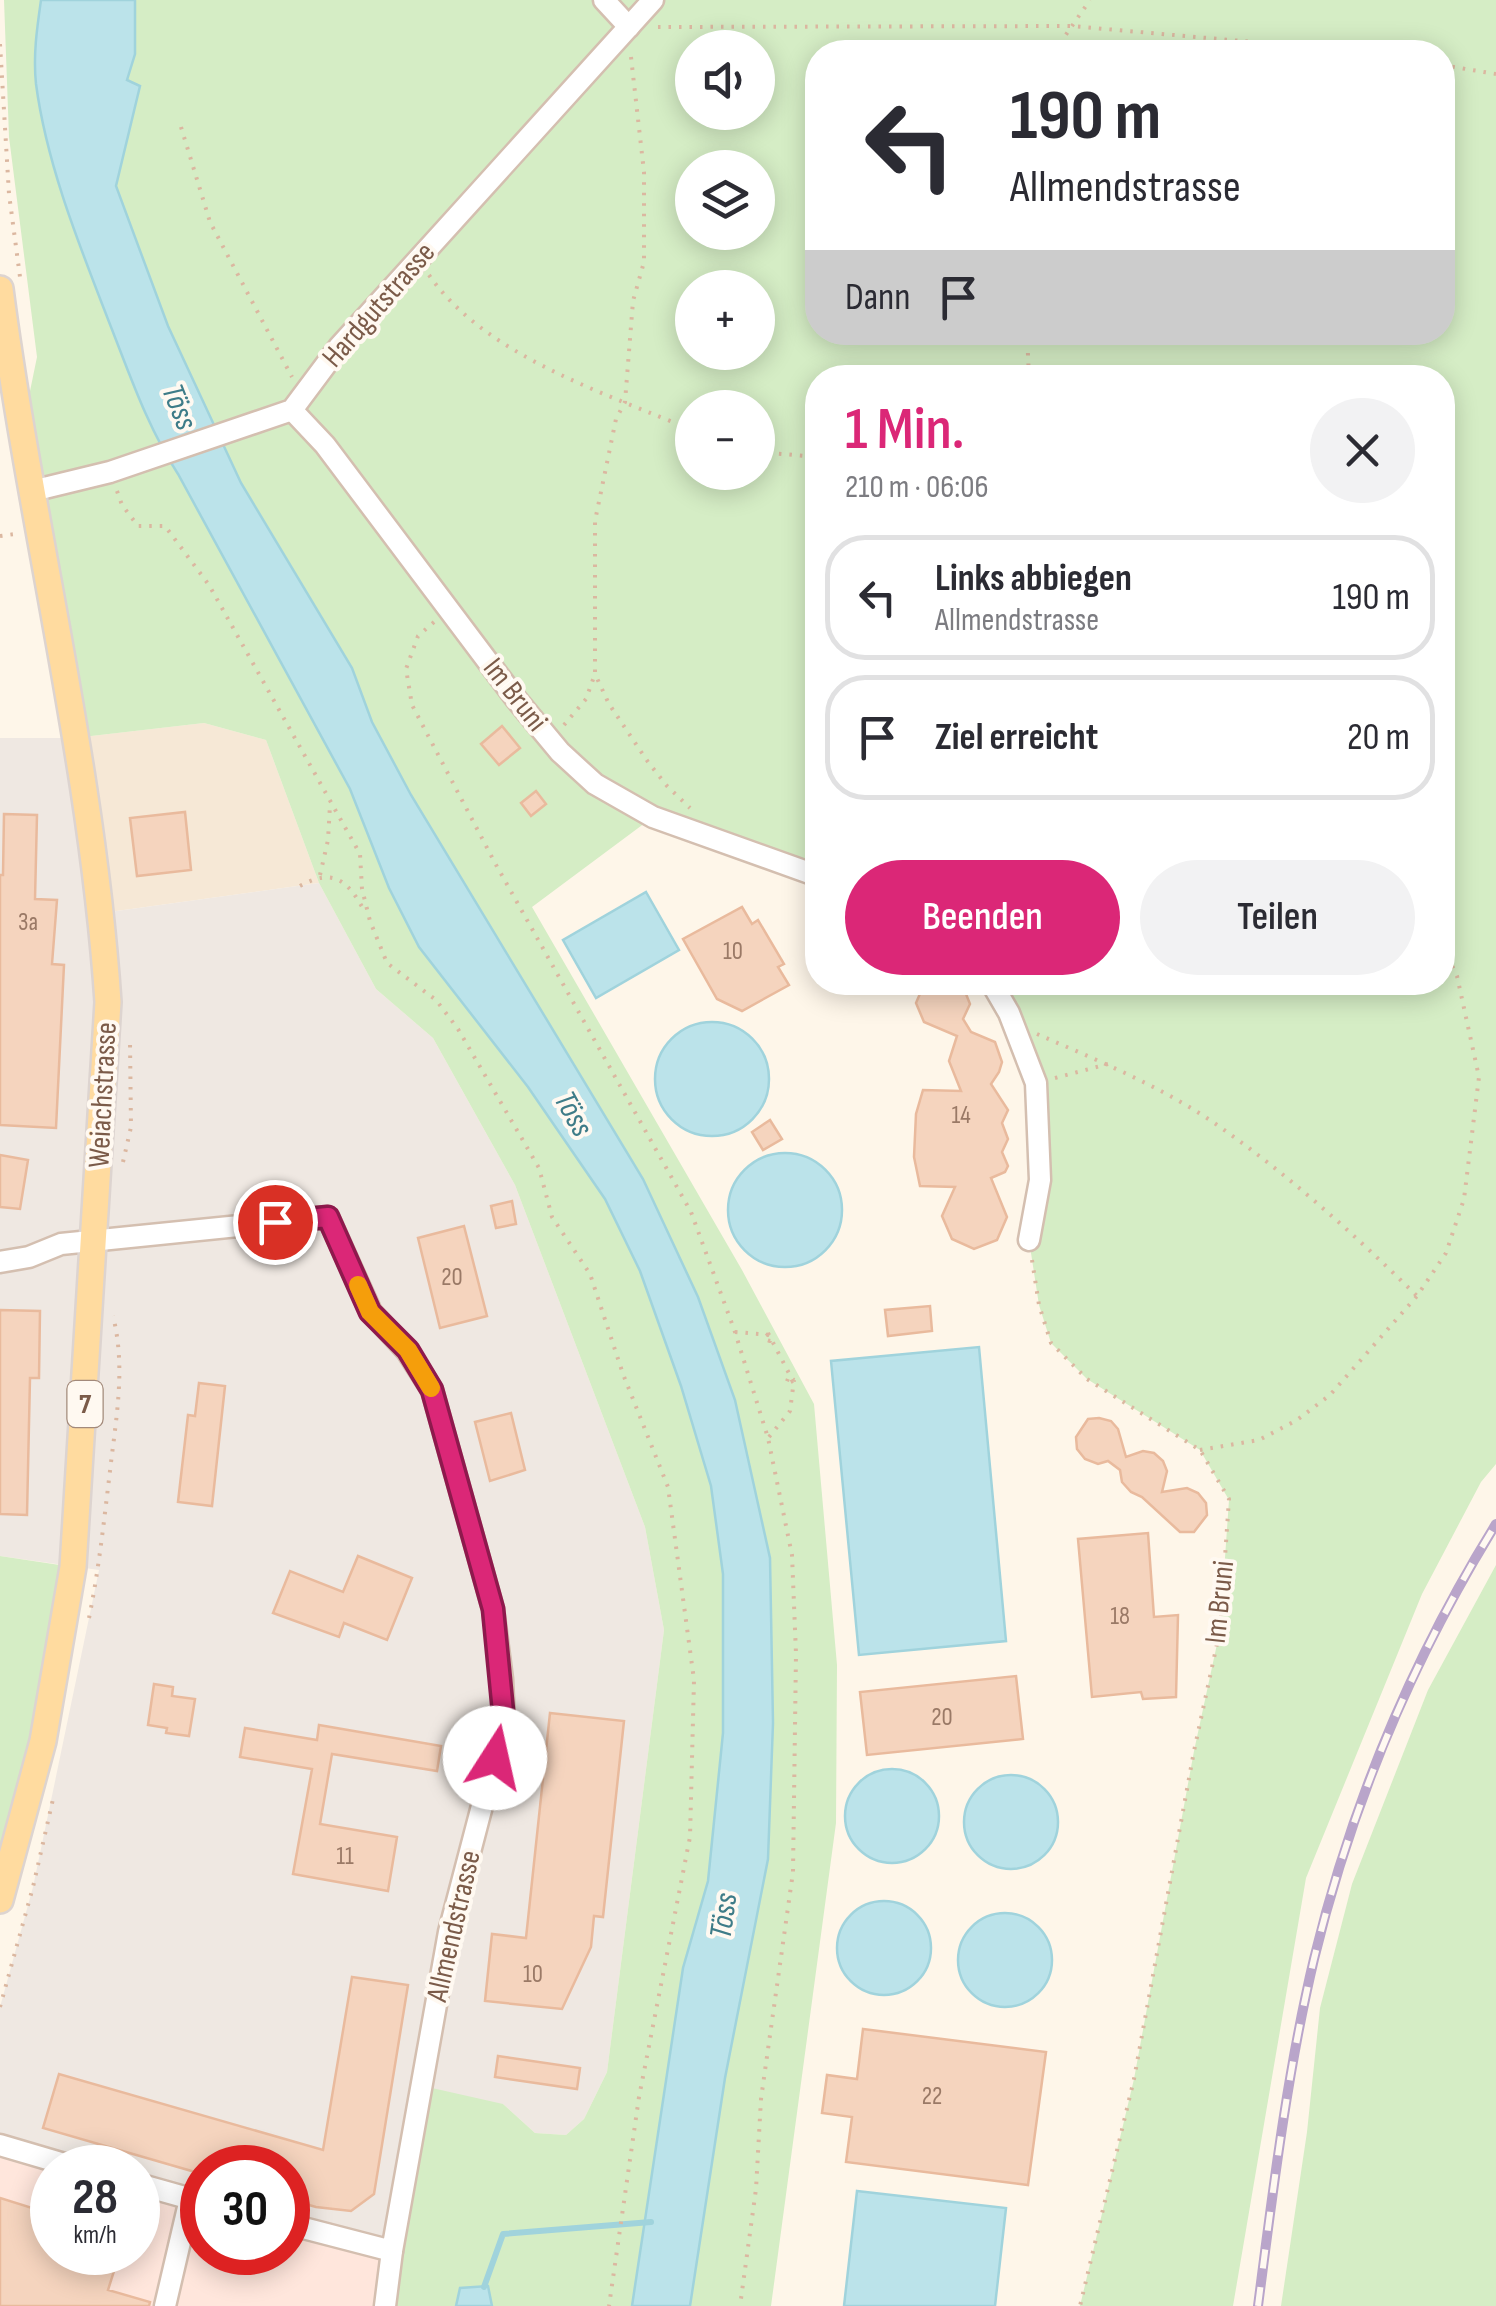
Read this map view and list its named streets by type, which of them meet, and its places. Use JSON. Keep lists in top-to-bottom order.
{
  "streets": {
    "main road": ["Weiachstrasse", "7"],
    "street": ["Hardgutstrasse", "Im Bruni", "Allmendstrasse"]
  },
  "crossings": [
    ["Hardgutstrasse", "Im Bruni"],
    ["Weiachstrasse", "Allmendstrasse"]
  ],
  "water": ["Töss"],
  "house_numbers": [
    "3a",
    "10",
    "14",
    "20",
    "18",
    "20",
    "11",
    "10",
    "22"
  ],
  "page": {
    "map_buttons": ["+", "−"],
    "turn": ["190 m", "Allmendstrasse"],
    "then": "Dann",
    "heading": ["1 Min.", "210 m · 06:06"],
    "list": [
      {
        "name": "Links abbiegen",
        "note": "Allmendstrasse",
        "value": "190 m"
      },
      {
        "name": "Ziel erreicht",
        "value": "20 m"
      }
    ],
    "buttons": ["Beenden", "Teilen"],
    "speed": "28 km/h",
    "limit": "30"
  }
}
